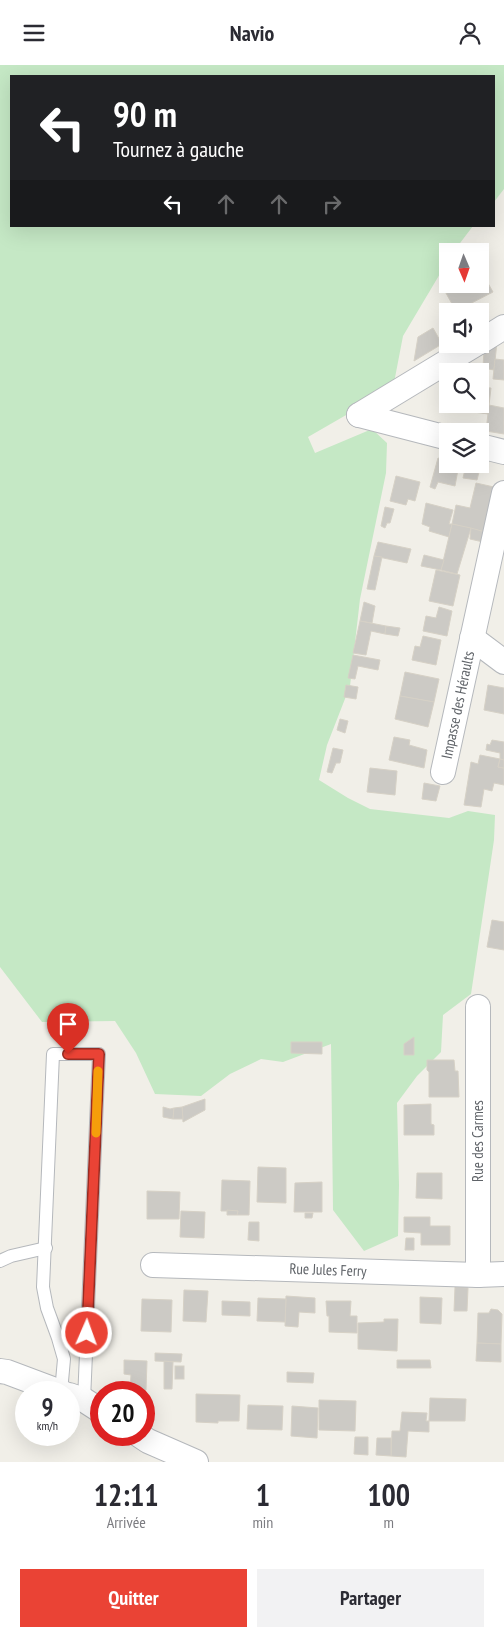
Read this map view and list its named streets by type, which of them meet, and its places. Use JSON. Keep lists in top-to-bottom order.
{
  "streets": {
    "street": ["Impasse des Héraults", "Rue des Carmes", "Rue Jules Ferry"]
  },
  "crossings": [
    ["Rue des Carmes", "Rue Jules Ferry"]
  ],
  "north": "bottom",
  "page": {
    "header": "Navio",
    "turn": ["90 m", "Tournez à gauche"],
    "speed": "9 km/h",
    "limit": "20",
    "eta": [
      "12:11",
      "Arrivée",
      "1",
      "min",
      "100",
      "m"
    ],
    "buttons": ["Quitter", "Partager"]
  }
}
